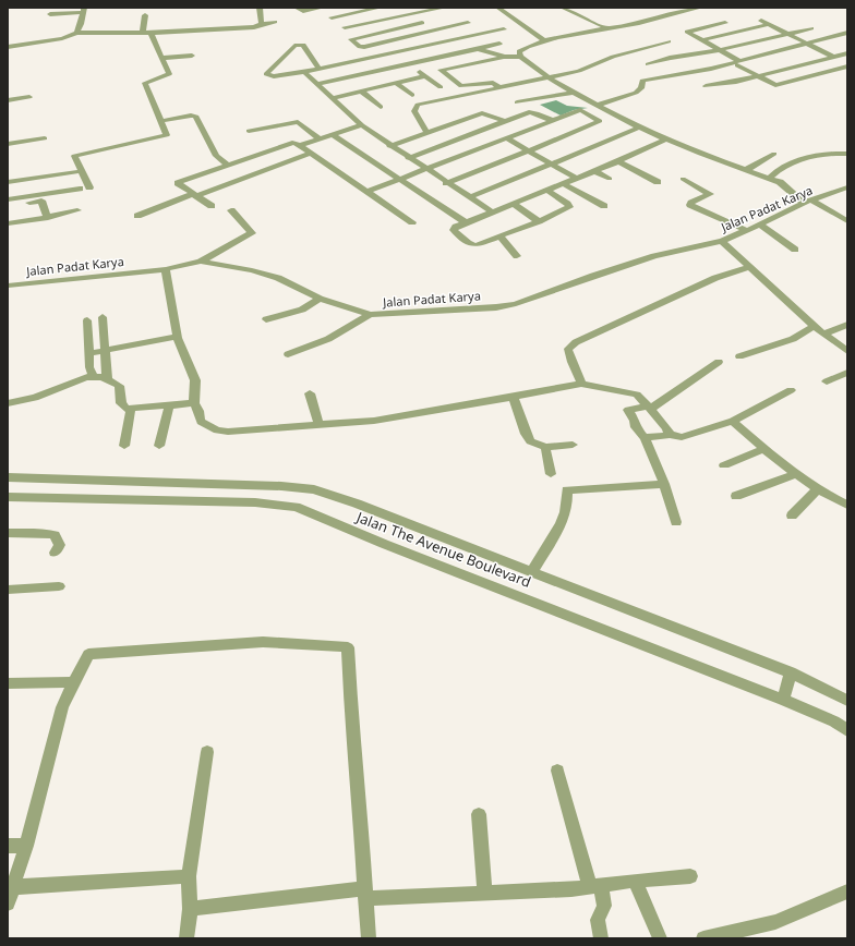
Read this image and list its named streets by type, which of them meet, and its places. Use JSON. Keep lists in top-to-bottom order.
{
  "streets": {
    "street": ["Jalan Padat Karya", "Jalan The Avenue Boulevard"]
  }
}
